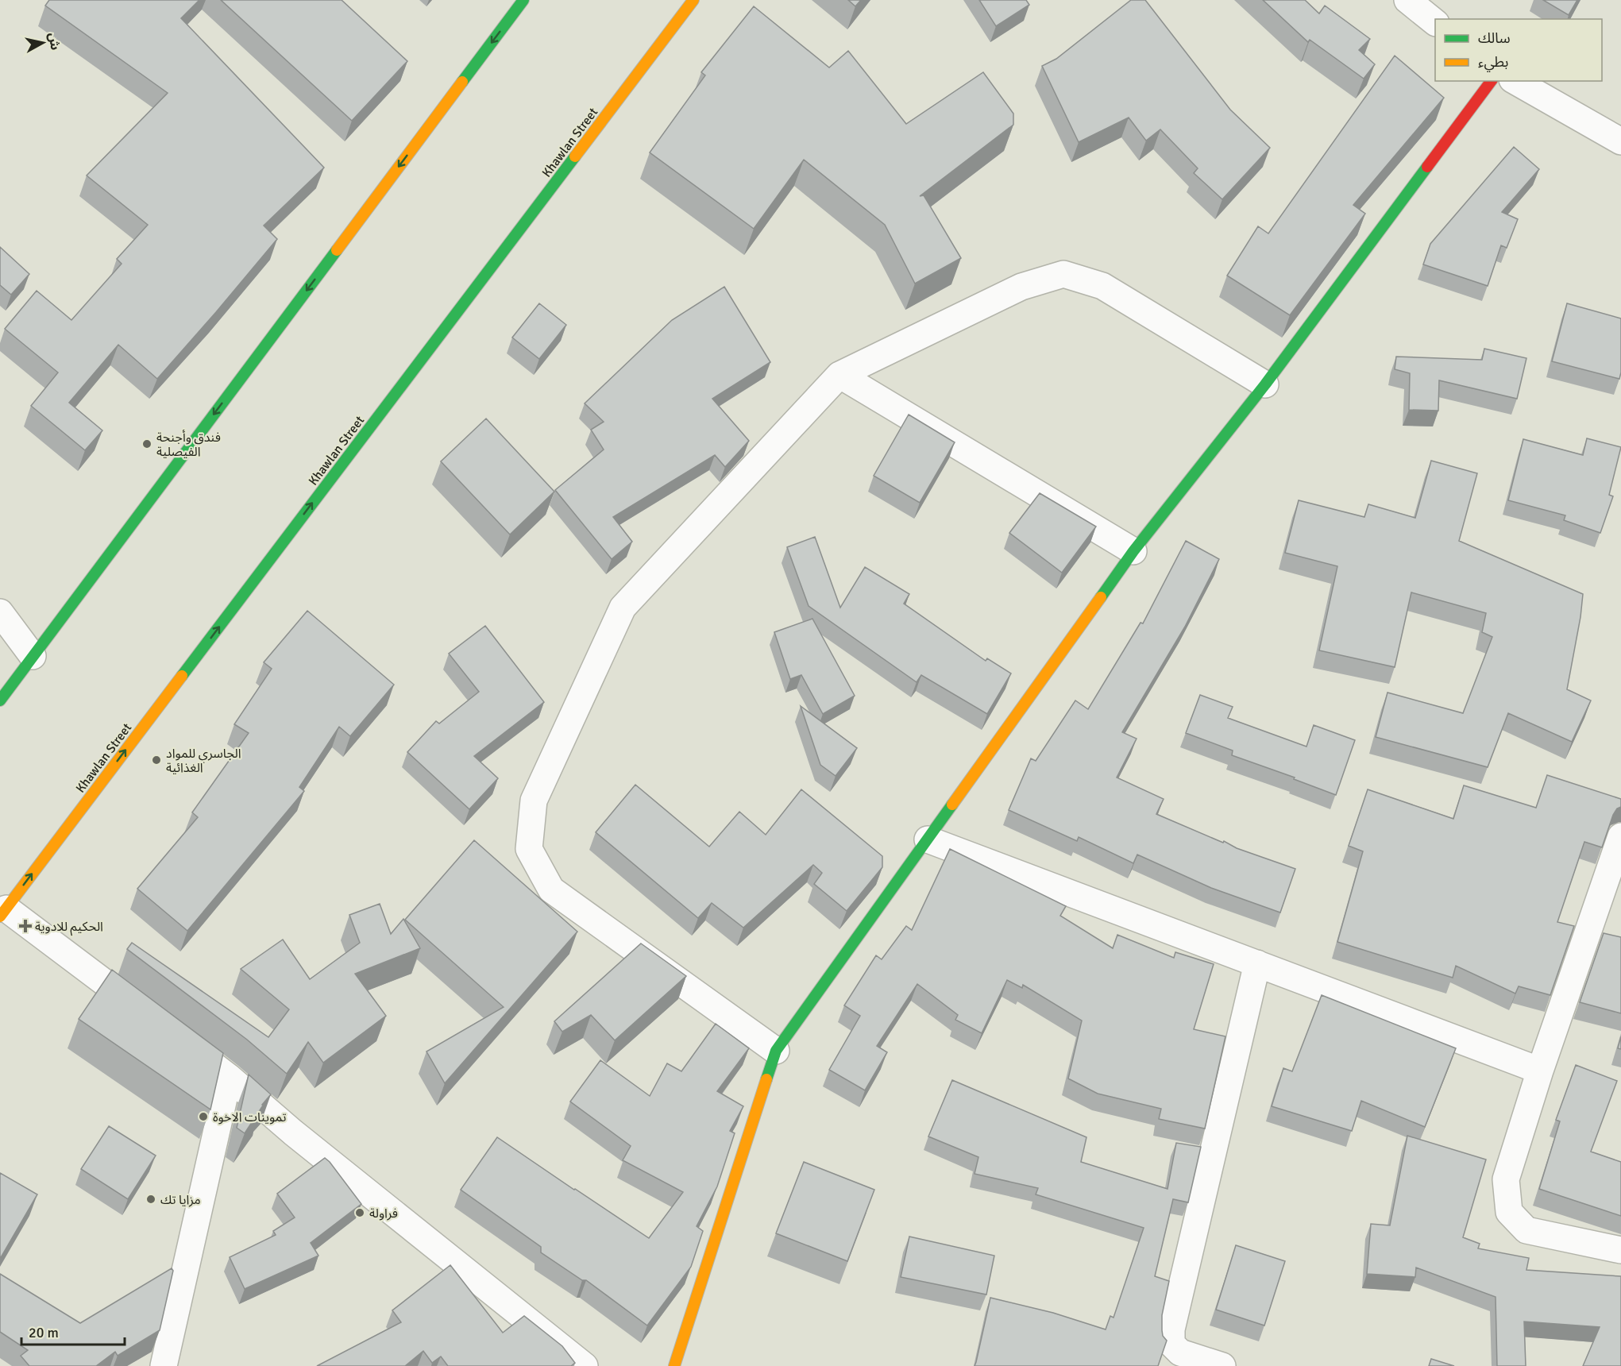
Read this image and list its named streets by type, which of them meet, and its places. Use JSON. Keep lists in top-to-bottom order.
{
  "streets": {
    "main road": ["Khawlan Street"]
  },
  "one_way": ["Khawlan Street"],
  "places": {
    "other": [
      "فندق وأجنحة الفيصلية",
      "الجاسري للمواد الغذائية",
      "تموينات الاخوة",
      "مزايا تك",
      "فراولة"
    ],
    "health": ["الحكيم للادوية"]
  },
  "legend": ["سالك", "بطيء"],
  "scale_bar": "20 m",
  "north": "right"
}
